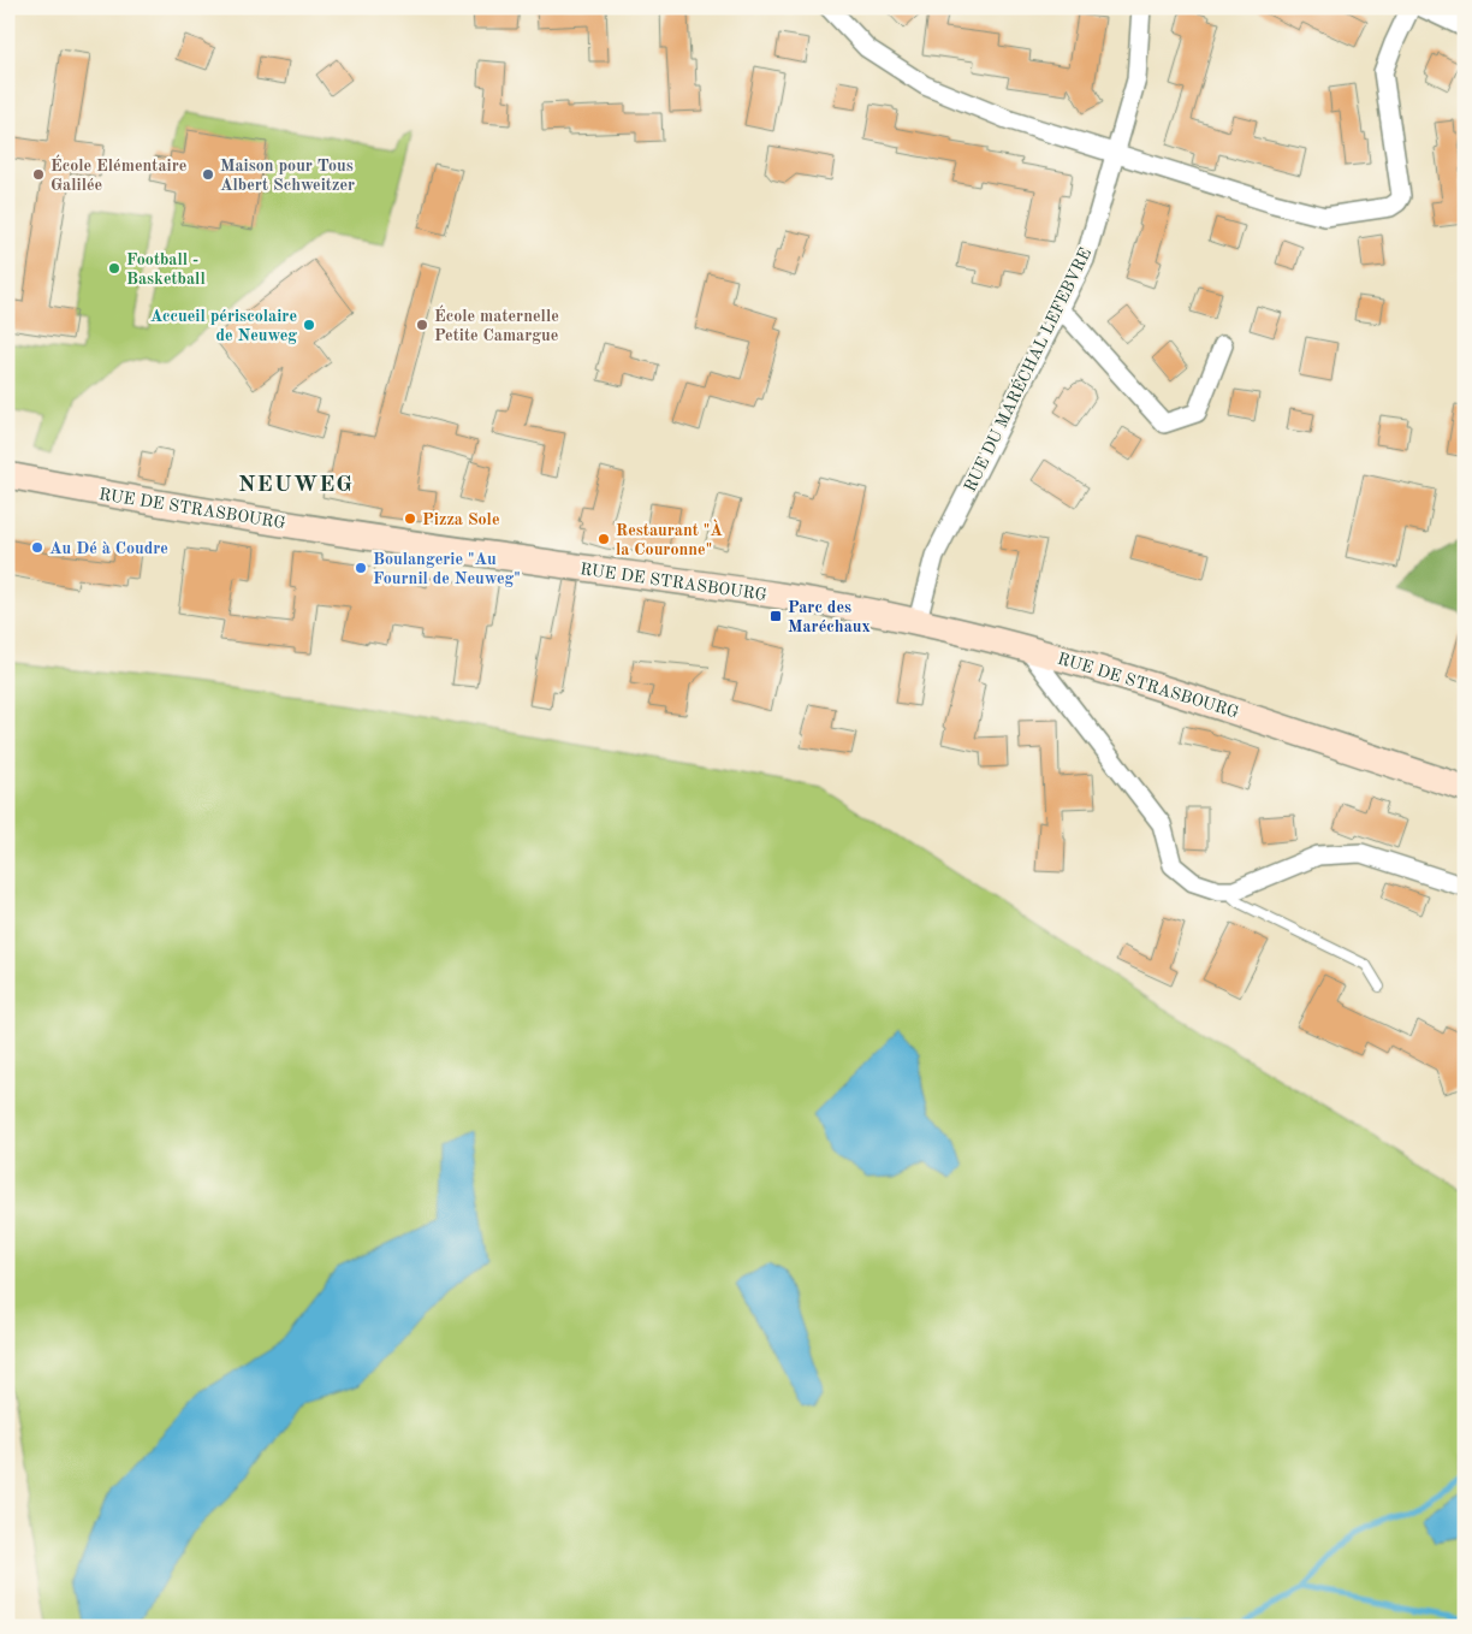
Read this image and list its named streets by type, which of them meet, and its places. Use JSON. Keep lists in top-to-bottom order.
{
  "streets": {
    "main road": ["RUE DE STRASBOURG"],
    "street": ["RUE DU MARÉCHAL LEFEBVRE"]
  },
  "crossings": [
    ["RUE DU MARÉCHAL LEFEBVRE", "RUE DE STRASBOURG"]
  ],
  "districts": ["NEUWEG"],
  "places": {
    "other": [
      "École Elémentaire Galilée",
      "Maison pour Tous Albert Schweitzer",
      "Football - Basketball",
      "Accueil périscolaire de Neuweg",
      "École maternelle Petite Camargue",
      "Pizza Sole",
      "Restaurant \"À la Couronne\"",
      "Au Dé à Coudre",
      "Boulangerie \"Au Fournil de Neuweg\""
    ],
    "transit": ["Parc des Maréchaux"]
  }
}
